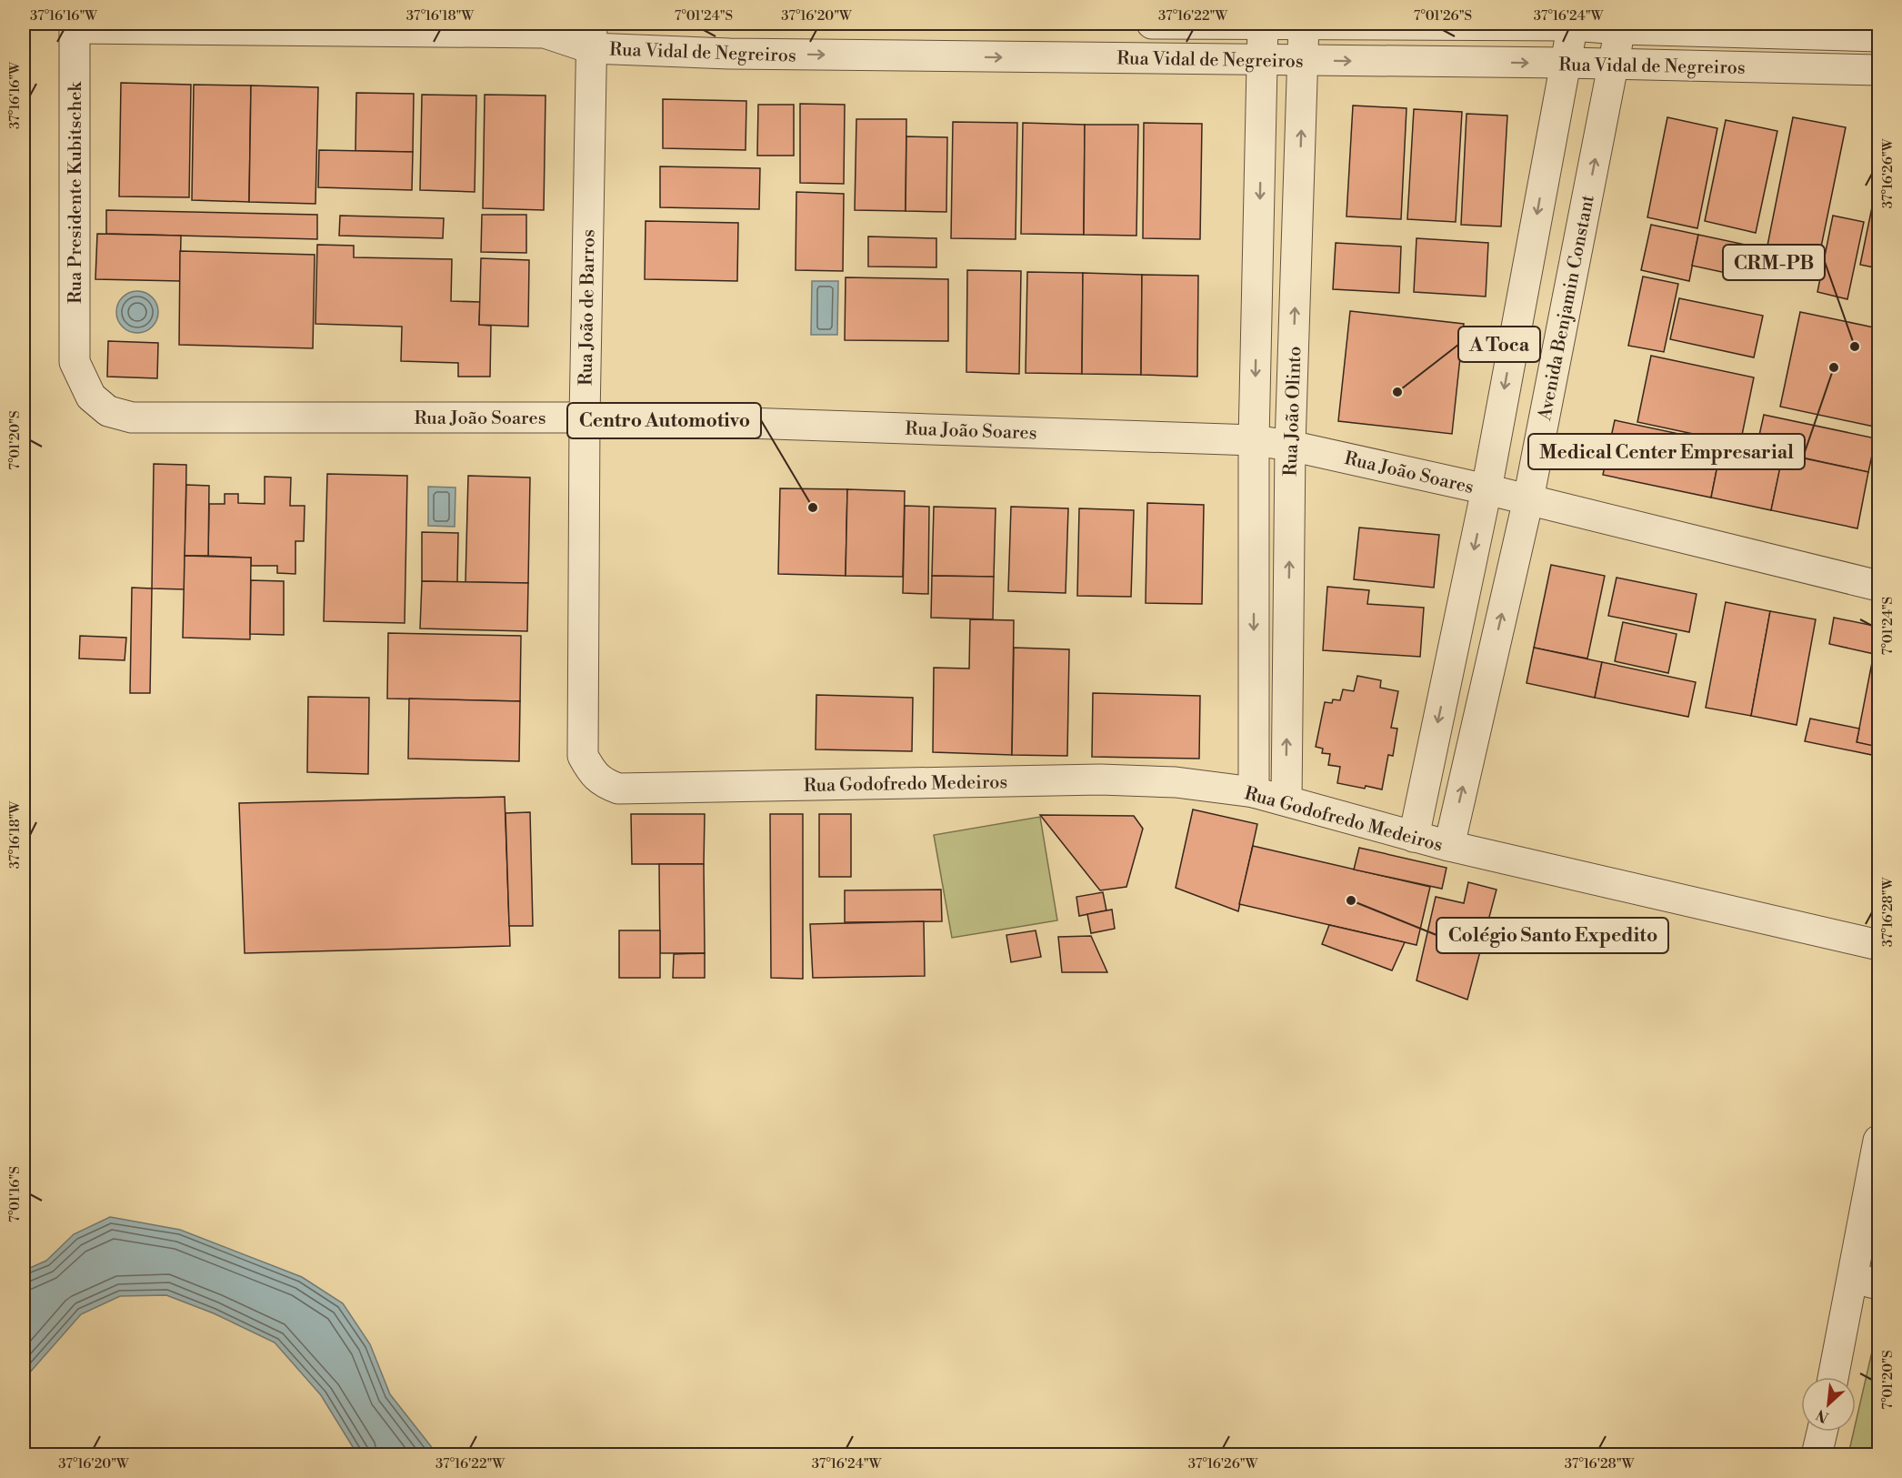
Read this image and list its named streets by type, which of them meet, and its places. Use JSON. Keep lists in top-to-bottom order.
{
  "streets": {
    "street": [
      "Rua Vidal de Negreiros",
      "Rua Presidente Kubitschek",
      "Rua João de Barros",
      "Avenida Benjamin Constant",
      "Rua João Olinto",
      "Rua João Soares",
      "Rua Godofredo Medeiros"
    ]
  },
  "crossings": [
    ["Rua Vidal de Negreiros", "Rua Presidente Kubitschek"],
    ["Rua Vidal de Negreiros", "Rua João de Barros"],
    ["Rua Vidal de Negreiros", "Avenida Benjamin Constant"],
    ["Rua Vidal de Negreiros", "Rua João Olinto"],
    ["Rua Presidente Kubitschek", "Rua João Soares"],
    ["Rua João de Barros", "Rua João Soares"],
    ["Rua João de Barros", "Rua Godofredo Medeiros"],
    ["Avenida Benjamin Constant", "Rua João Soares"],
    ["Avenida Benjamin Constant", "Rua Godofredo Medeiros"],
    ["Rua João Olinto", "Rua João Soares"],
    ["Rua João Olinto", "Rua Godofredo Medeiros"]
  ],
  "places": [
    "CRM-PB",
    "Medical Center Empresarial",
    "A Toca",
    "Centro Automotivo",
    "Colégio Santo Expedito"
  ],
  "north": "bottom left",
  "coordinates": [
    "37°16'16\"W",
    "37°16'18\"W",
    "7°01'24\"S",
    "37°16'20\"W",
    "37°16'22\"W",
    "7°01'26\"S",
    "37°16'24\"W",
    "37°16'26\"W",
    "7°01'20\"S",
    "37°16'28\"W",
    "7°01'16\"S"
  ]
}
